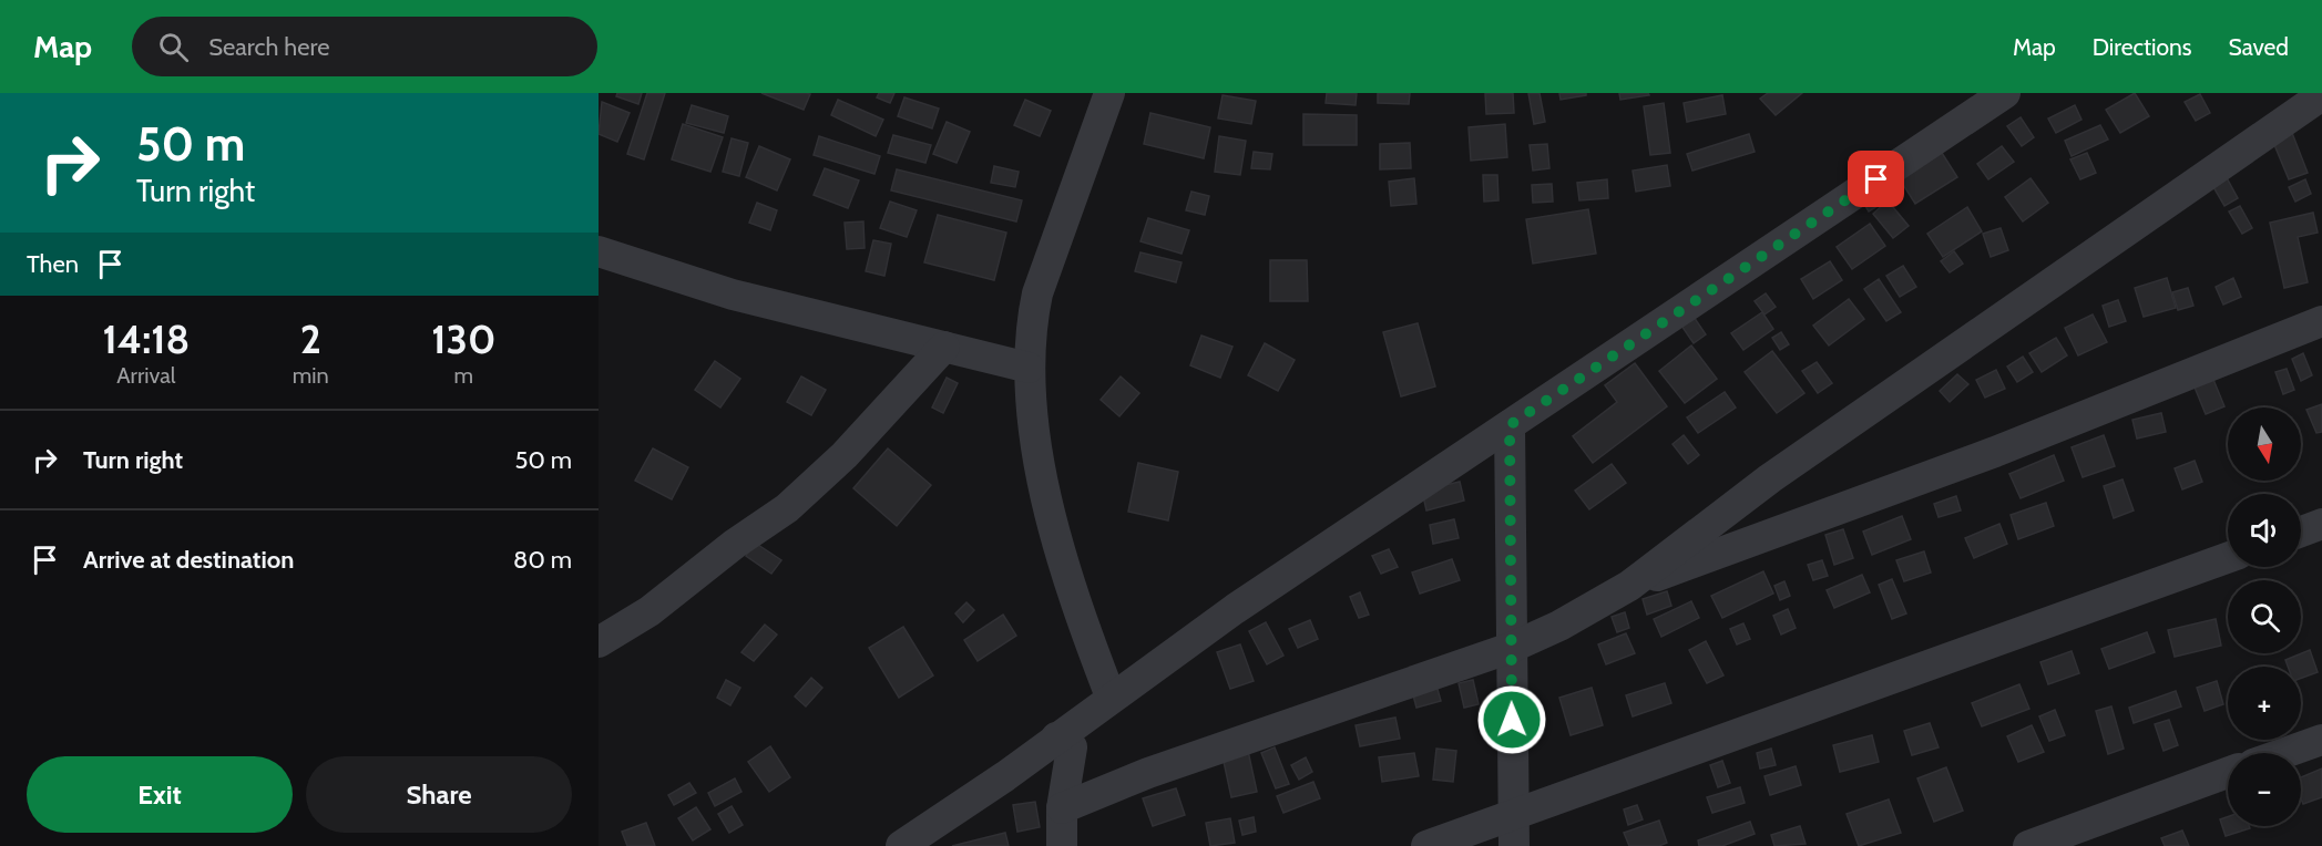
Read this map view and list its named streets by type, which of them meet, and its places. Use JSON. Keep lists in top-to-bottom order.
{
  "north": "bottom",
  "page": {
    "header": "Map",
    "search": "Search here",
    "nav": ["Map", "Directions", "Saved"],
    "turn": ["50 m", "Turn right"],
    "then": "Then",
    "eta": [
      "14:18",
      "Arrival",
      "2",
      "min",
      "130",
      "m"
    ],
    "map_buttons": ["+", "−"],
    "list": [
      {
        "name": "Turn right",
        "value": "50 m"
      },
      {
        "name": "Arrive at destination",
        "value": "80 m"
      }
    ],
    "buttons": ["Exit", "Share"]
  }
}
